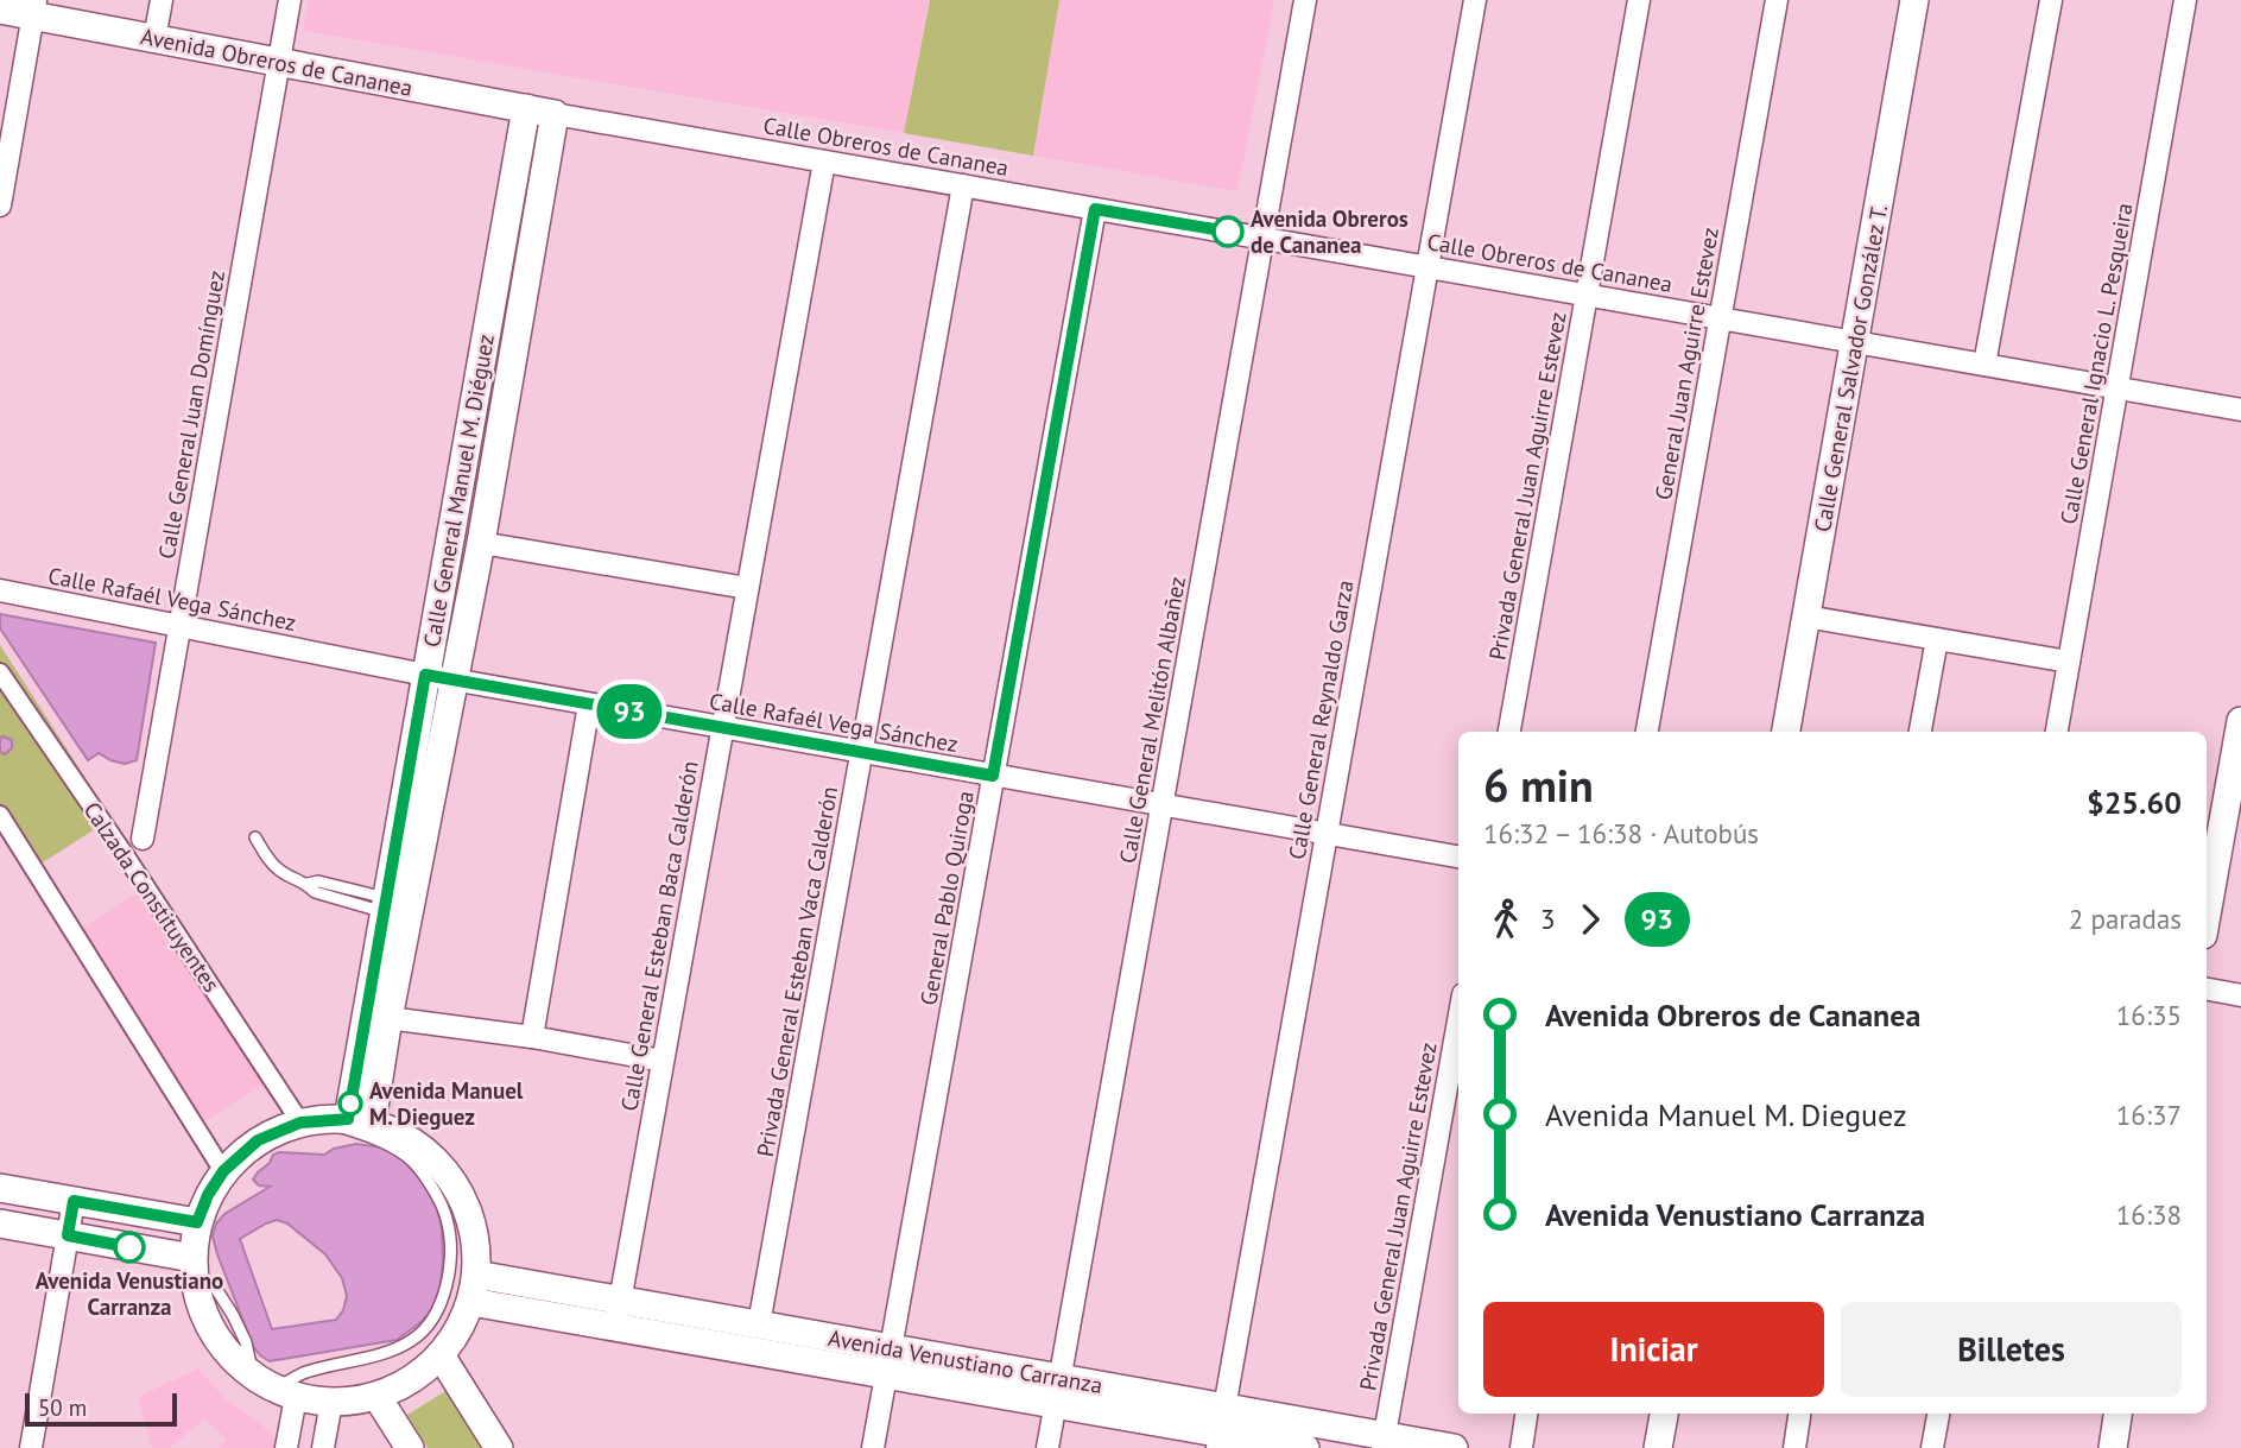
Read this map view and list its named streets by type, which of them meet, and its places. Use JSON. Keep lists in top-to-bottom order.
{
  "streets": {
    "street": [
      "Avenida Obreros de Cananea",
      "Calle Obreros de Cananea",
      "General Juan Aguirre Estevez",
      "Calle General Ignacio L. Pesqueira",
      "Calle General Salvador González T.",
      "Calle General Juan Domínguez",
      "Privada General Juan Aguirre Estevez",
      "Calle General Manuel M. Diéguez",
      "Calle Rafaél Vega Sánchez",
      "Calle General Melitón Albañez",
      "Calle General Reynaldo Garza",
      "Calzada Constituyentes",
      "General Pablo Quiroga",
      "Calle General Esteban Baca Calderón",
      "Privada General Esteban Vaca Calderón",
      "Avenida Venustiano Carranza"
    ]
  },
  "crossings": [
    ["Avenida Obreros de Cananea", "Calle Obreros de Cananea"],
    ["Avenida Obreros de Cananea", "Calle General Juan Domínguez"],
    ["Avenida Obreros de Cananea", "Calle General Manuel M. Diéguez"],
    ["Calle Obreros de Cananea", "General Juan Aguirre Estevez"],
    ["Calle Obreros de Cananea", "Calle General Ignacio L. Pesqueira"],
    ["Calle Obreros de Cananea", "Calle General Salvador González T."],
    ["Calle Obreros de Cananea", "Privada General Juan Aguirre Estevez"],
    ["Calle Obreros de Cananea", "Calle General Manuel M. Diéguez"],
    ["Calle Obreros de Cananea", "Calle General Melitón Albañez"],
    ["Calle Obreros de Cananea", "Calle General Reynaldo Garza"],
    ["Calle Obreros de Cananea", "General Pablo Quiroga"],
    ["Calle Obreros de Cananea", "Calle General Esteban Baca Calderón"],
    ["Calle Obreros de Cananea", "Privada General Esteban Vaca Calderón"],
    ["Calle General Juan Domínguez", "Calle Rafaél Vega Sánchez"],
    ["Privada General Juan Aguirre Estevez", "Avenida Venustiano Carranza"],
    ["Calle General Manuel M. Diéguez", "Calle Rafaél Vega Sánchez"],
    ["Calle General Manuel M. Diéguez", "Calzada Constituyentes"],
    ["Calle Rafaél Vega Sánchez", "Calle General Melitón Albañez"],
    ["Calle Rafaél Vega Sánchez", "Calle General Reynaldo Garza"],
    ["Calle Rafaél Vega Sánchez", "General Pablo Quiroga"],
    ["Calle Rafaél Vega Sánchez", "Calle General Esteban Baca Calderón"],
    ["Calle Rafaél Vega Sánchez", "Privada General Esteban Vaca Calderón"],
    ["Calle General Melitón Albañez", "Avenida Venustiano Carranza"],
    ["Calle General Reynaldo Garza", "Avenida Venustiano Carranza"],
    ["General Pablo Quiroga", "Avenida Venustiano Carranza"],
    ["Calle General Esteban Baca Calderón", "Avenida Venustiano Carranza"],
    ["Privada General Esteban Vaca Calderón", "Avenida Venustiano Carranza"]
  ],
  "places": ["Avenida Obreros de Cananea", "Avenida Manuel M. Dieguez", "Avenida Venustiano Carranza"],
  "lines": ["bus line 93"],
  "scale_bar": "50 m",
  "page": {
    "on_map": "93",
    "heading": ["6 min", "16:32 – 16:38 · Autobús", "$25.60"],
    "legs": ["3", "93", "2 paradas"],
    "list": [
      {
        "name": "Avenida Obreros de Cananea",
        "value": "16:35"
      },
      {
        "name": "Avenida Manuel M. Dieguez",
        "value": "16:37"
      },
      {
        "name": "Avenida Venustiano Carranza",
        "value": "16:38"
      }
    ],
    "buttons": ["Iniciar", "Billetes"],
    "scale": "50 m"
  }
}
